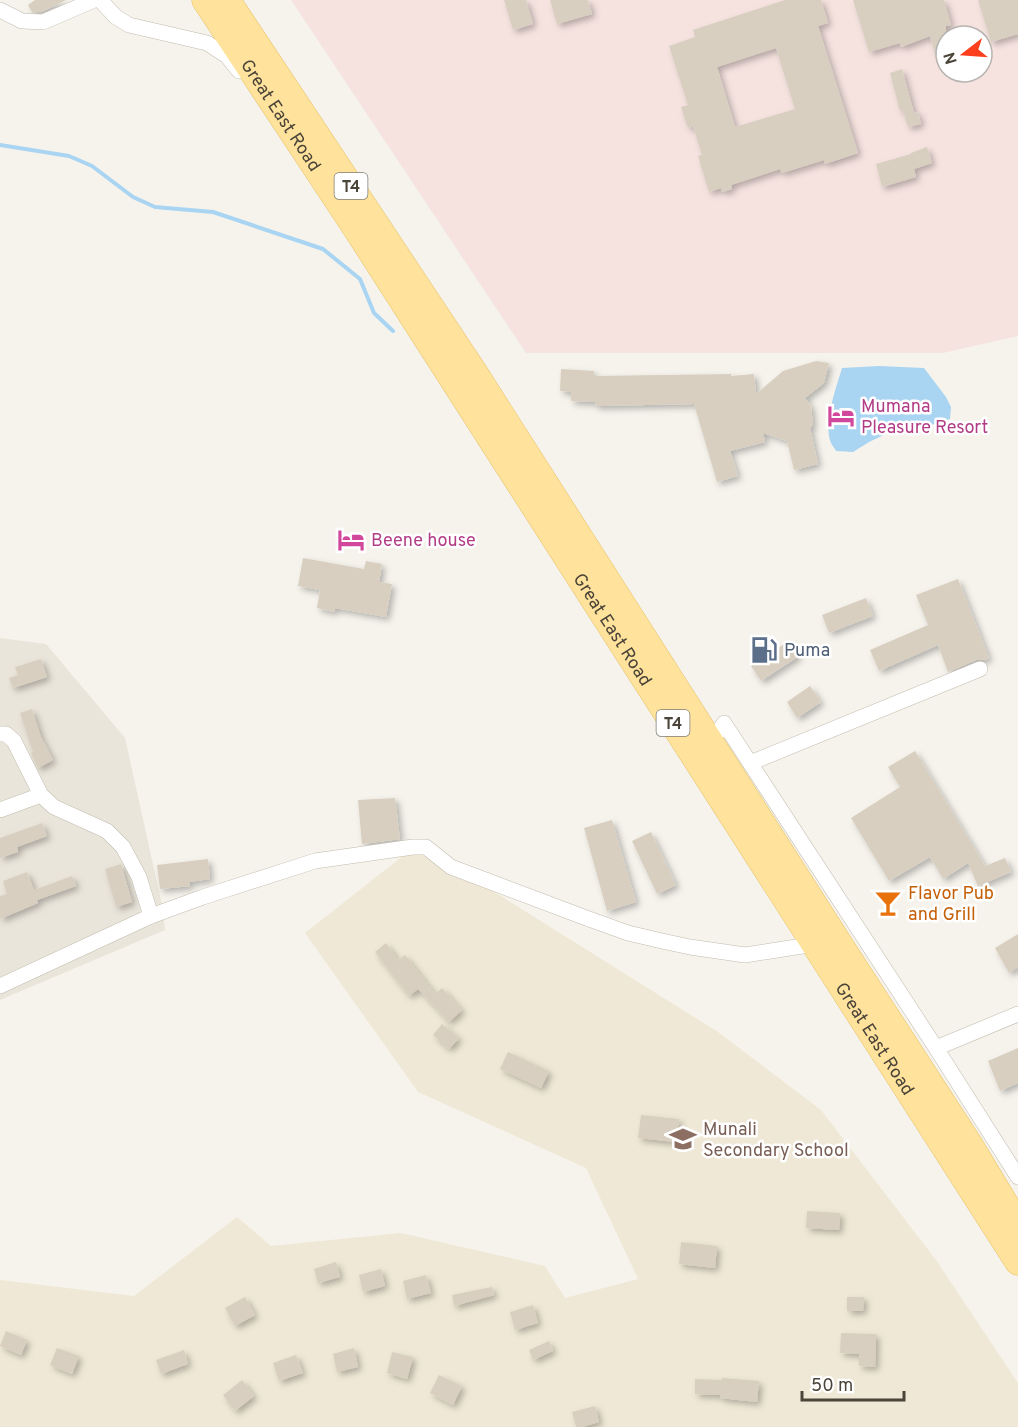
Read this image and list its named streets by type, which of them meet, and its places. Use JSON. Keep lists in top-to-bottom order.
{
  "streets": {
    "main road": ["Great East Road", "T4"]
  },
  "places": {
    "hotel": ["Mumana Pleasure Resort", "Beene house"],
    "fuel station": ["Puma"],
    "bar": ["Flavor Pub and Grill"],
    "school or university": ["Munali Secondary School"]
  },
  "scale_bar": "50 m",
  "north": "left"
}
